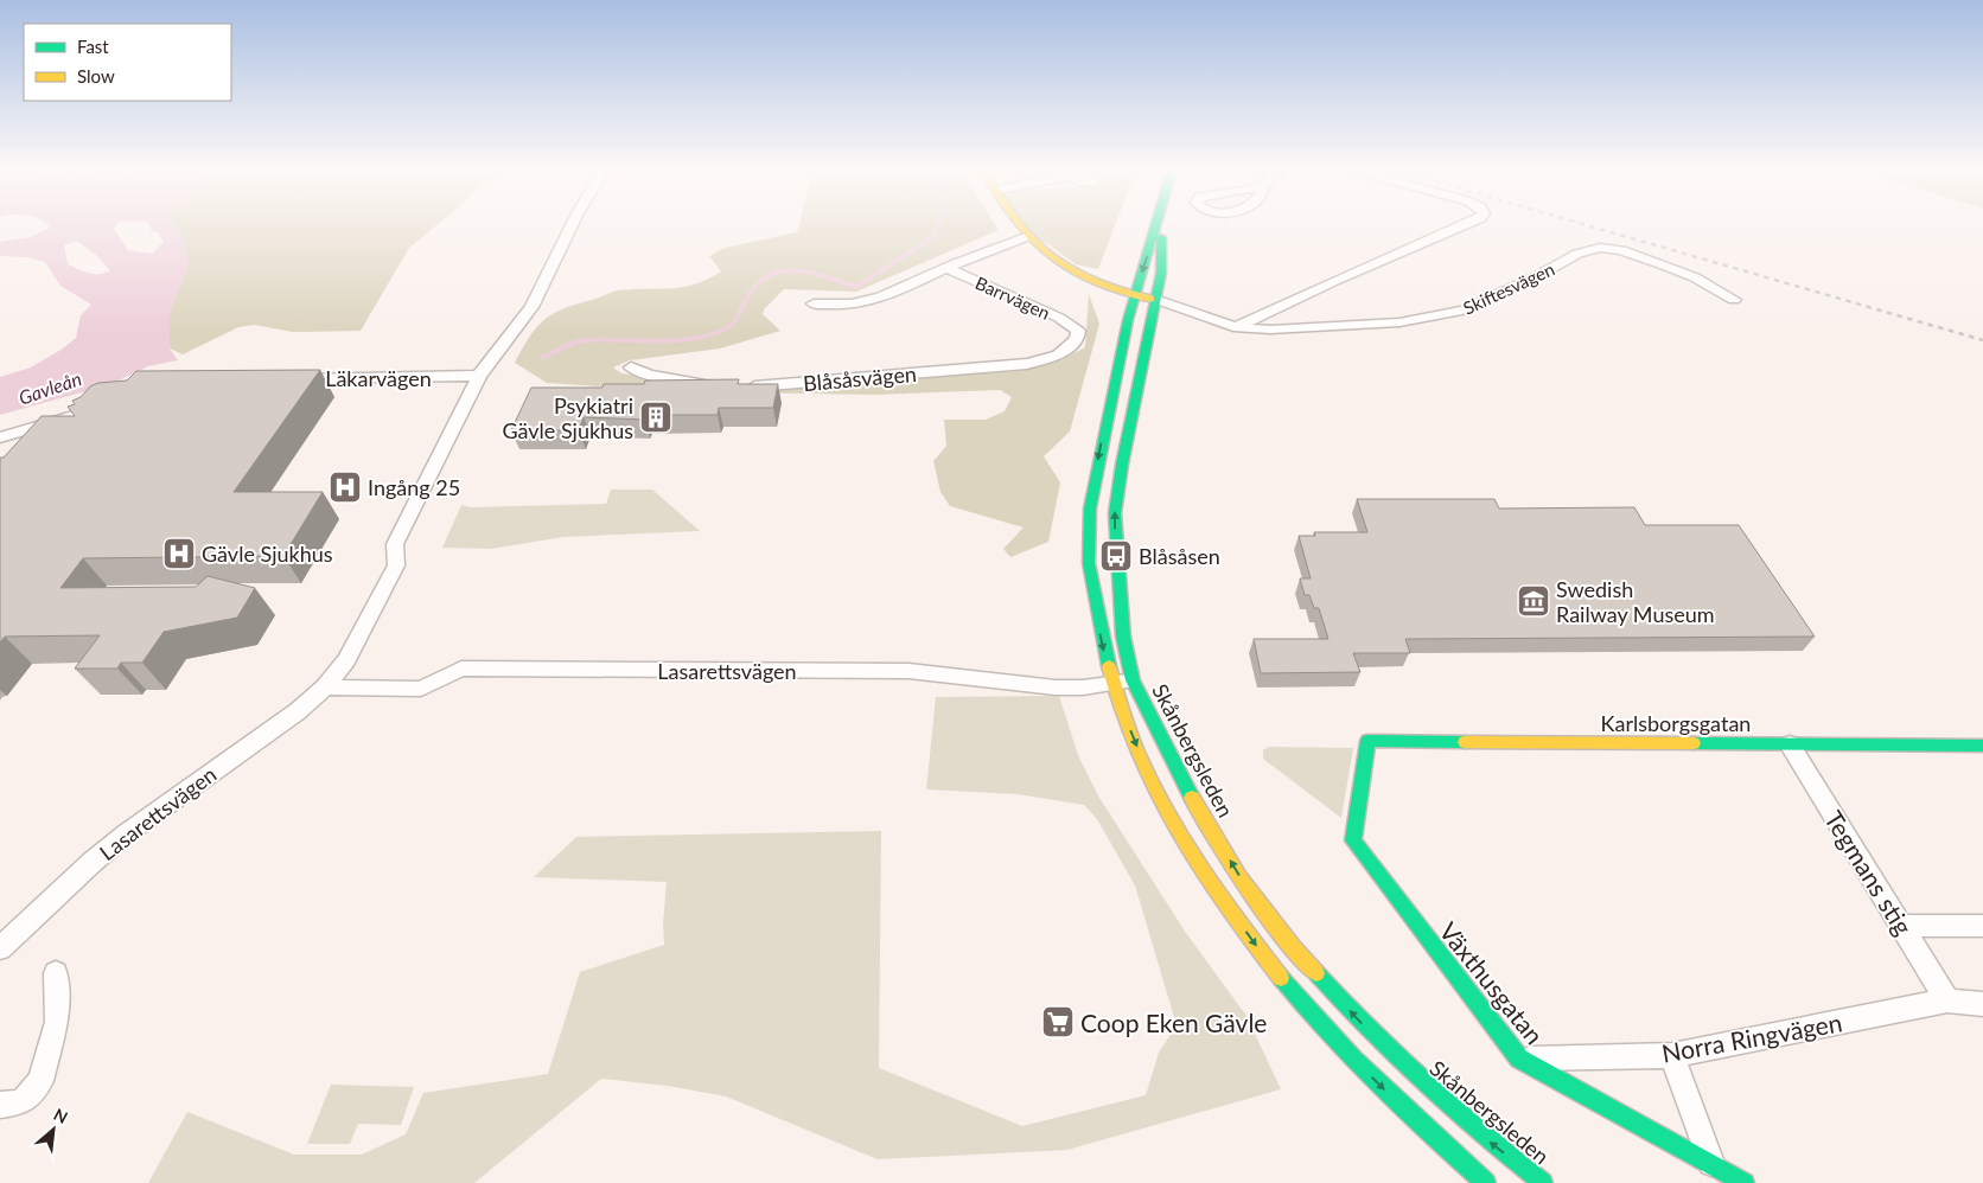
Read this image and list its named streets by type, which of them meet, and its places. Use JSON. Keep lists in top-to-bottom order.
{
  "streets": {
    "street": [
      "Skiftesvägen",
      "Barrvägen",
      "Läkarvägen",
      "Blåsåsvägen",
      "Lasarettsvägen",
      "Karlsborgsgatan",
      "Skånbergsleden",
      "Tegmans stig",
      "Växthusgatan",
      "Norra Ringvägen"
    ]
  },
  "crossings": [
    ["Skiftesvägen", "Skånbergsleden"],
    ["Barrvägen", "Blåsåsvägen"],
    ["Läkarvägen", "Lasarettsvägen"],
    ["Lasarettsvägen", "Skånbergsleden"],
    ["Karlsborgsgatan", "Tegmans stig"],
    ["Karlsborgsgatan", "Växthusgatan"],
    ["Tegmans stig", "Norra Ringvägen"],
    ["Växthusgatan", "Norra Ringvägen"]
  ],
  "water": ["Gavleån"],
  "places": {
    "building": ["Psykiatri Gävle Sjukhus"],
    "hospital": ["Ingång 25", "Gävle Sjukhus"],
    "bus stop": ["Blåsåsen"],
    "museum": ["Swedish Railway Museum"],
    "supermarket": ["Coop Eken Gävle"]
  },
  "legend": ["Fast", "Slow"],
  "north": "top right"
}
